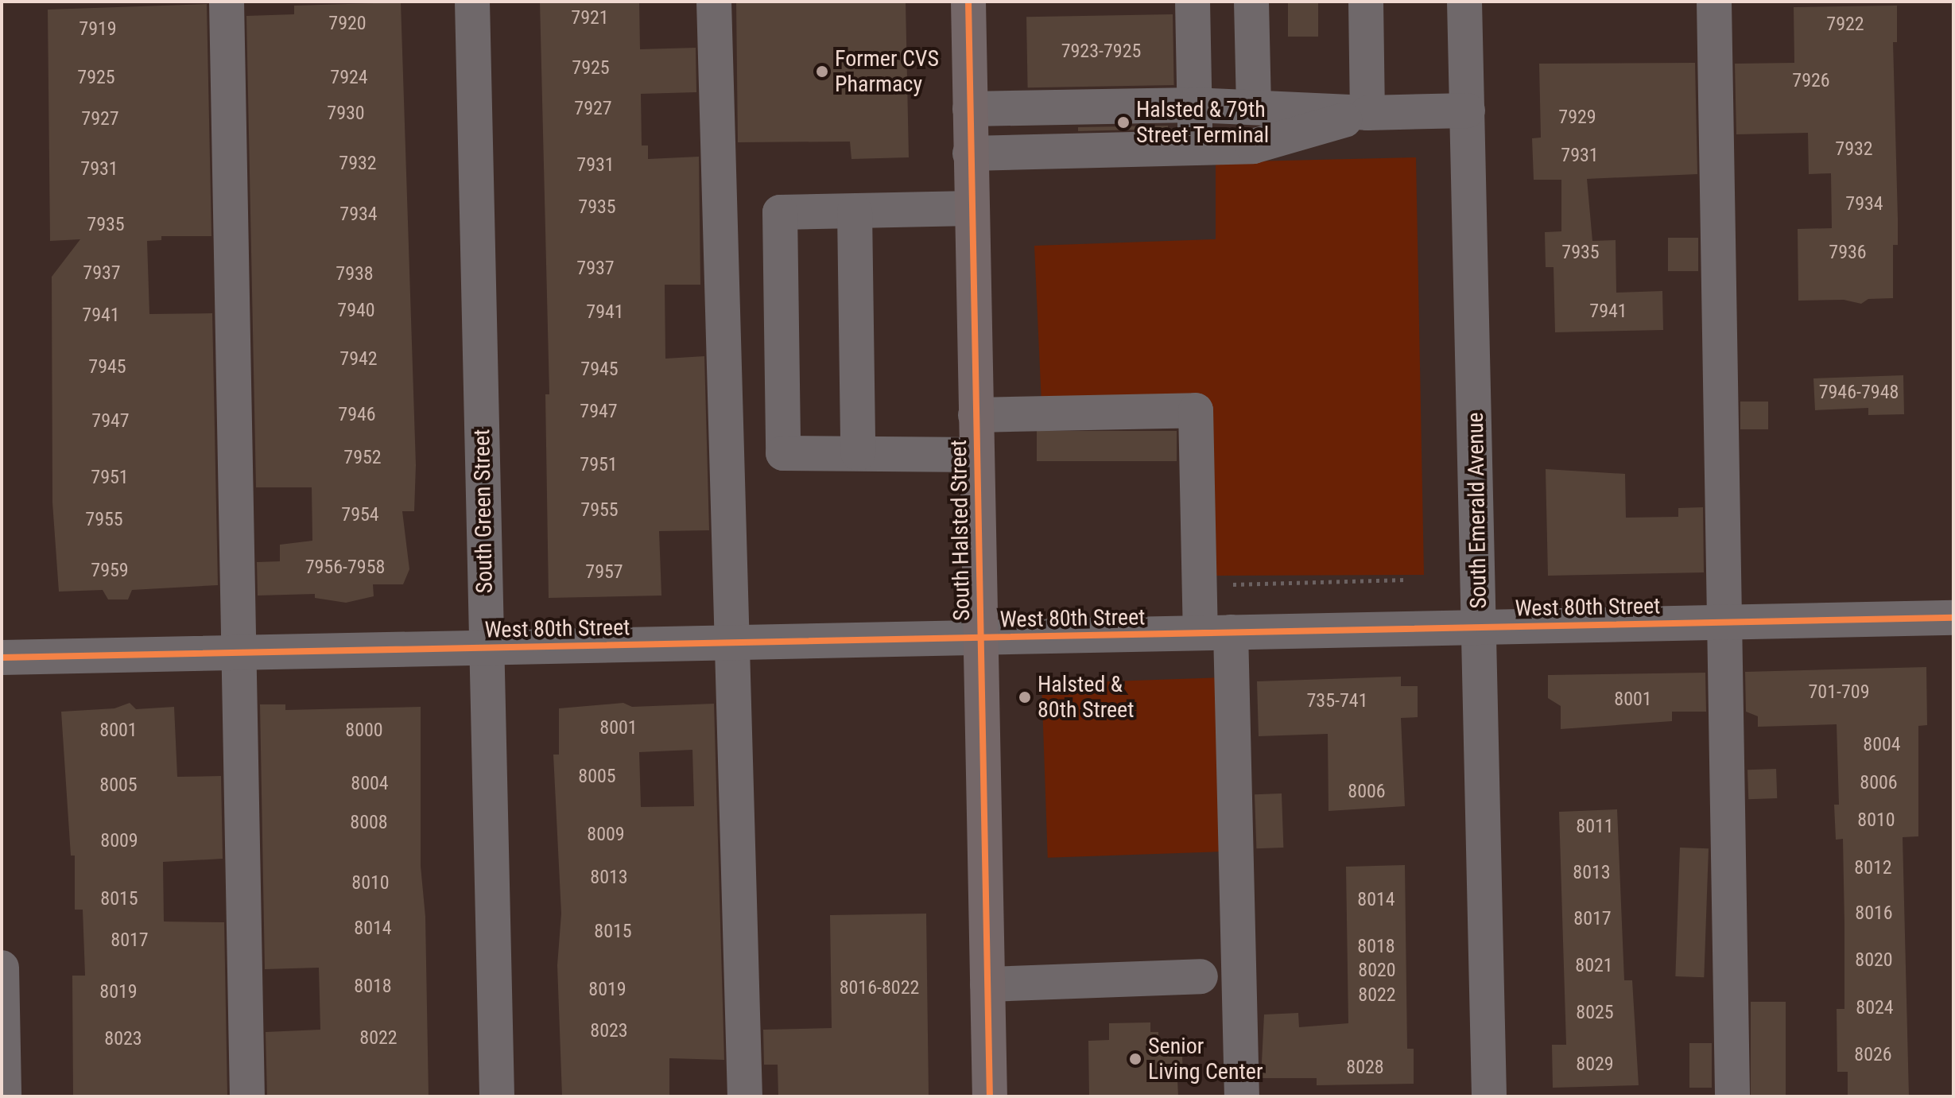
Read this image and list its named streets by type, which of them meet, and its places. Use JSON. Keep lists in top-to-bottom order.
{
  "streets": {
    "main road": ["South Halsted Street"],
    "street": ["South Emerald Avenue", "South Green Street", "West 80th Street"]
  },
  "crossings": [
    ["South Emerald Avenue", "West 80th Street"],
    ["South Green Street", "West 80th Street"],
    ["South Halsted Street", "West 80th Street"]
  ],
  "places": [
    "Former CVS Pharmacy",
    "Halsted & 79th Street Terminal",
    "Halsted & 80th Street",
    "Senior Living Center"
  ],
  "house_numbers": [
    "7921",
    "7920",
    "7922",
    "7919",
    "7923-7925",
    "7925",
    "7925",
    "7924",
    "7926",
    "7927",
    "7930",
    "7929",
    "7927",
    "7932",
    "7931",
    "7932",
    "7931",
    "7931",
    "7934",
    "7935",
    "7934",
    "7935",
    "7935",
    "7936",
    "7937",
    "7937",
    "7938",
    "7940",
    "7941",
    "7941",
    "7941",
    "7942",
    "7945",
    "7945",
    "7946-7948",
    "7947",
    "7946",
    "7947",
    "7952",
    "7951",
    "7951",
    "7955",
    "7954",
    "7955",
    "7956-7958",
    "7959",
    "7957",
    "701-709",
    "8001",
    "735-741",
    "8001",
    "8001",
    "8000",
    "8004",
    "8005",
    "8006",
    "8004",
    "8005",
    "8006",
    "8010",
    "8008",
    "8011",
    "8009",
    "8009",
    "8012",
    "8013",
    "8013",
    "8010",
    "8015",
    "8014",
    "8016",
    "8017",
    "8014",
    "8015",
    "8017",
    "8018",
    "8020",
    "8021",
    "8020",
    "8018",
    "8016-8022",
    "8019",
    "8019",
    "8022",
    "8024",
    "8025",
    "8023",
    "8022",
    "8023",
    "8026",
    "8029",
    "8028"
  ]
}
